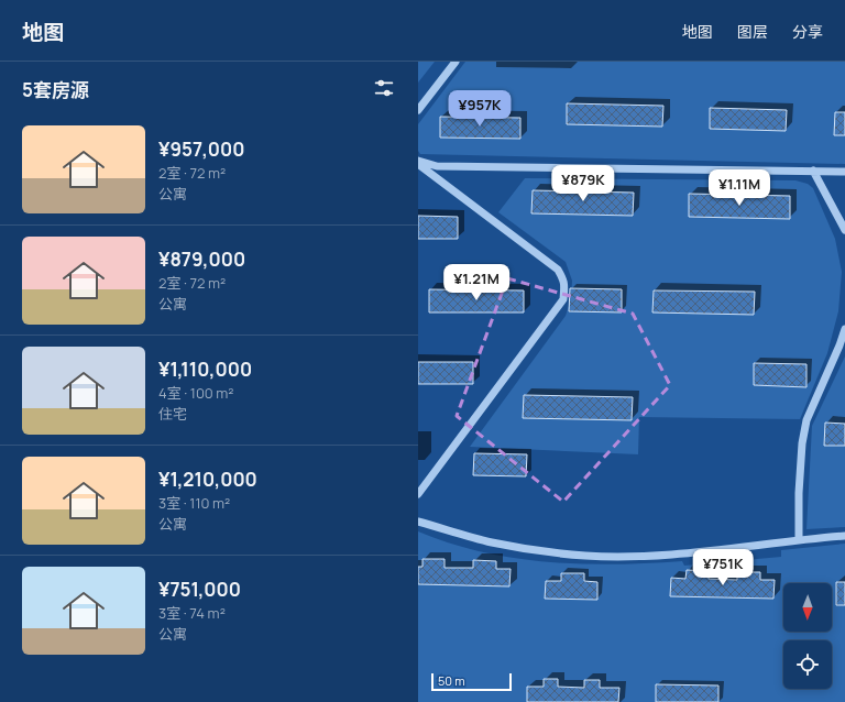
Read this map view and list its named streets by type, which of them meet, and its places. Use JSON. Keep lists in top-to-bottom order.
{
  "scale_bar": "50 m",
  "north": "bottom",
  "page": {
    "header": "地图",
    "nav": ["地图", "图层", "分享"],
    "heading": "5套房源",
    "price": [
      "¥957K",
      "¥879K",
      "¥1.11M",
      "¥1.21M",
      "¥751K"
    ],
    "list": [
      {
        "name": "¥957,000",
        "note": "2室 · 72 m² · 公寓"
      },
      {
        "name": "¥879,000",
        "note": "2室 · 72 m² · 公寓"
      },
      {
        "name": "¥1,110,000",
        "note": "4室 · 100 m² · 住宅"
      },
      {
        "name": "¥1,210,000",
        "note": "3室 · 110 m² · 公寓"
      },
      {
        "name": "¥751,000",
        "note": "3室 · 74 m² · 公寓"
      }
    ],
    "scale": "50 m"
  }
}
